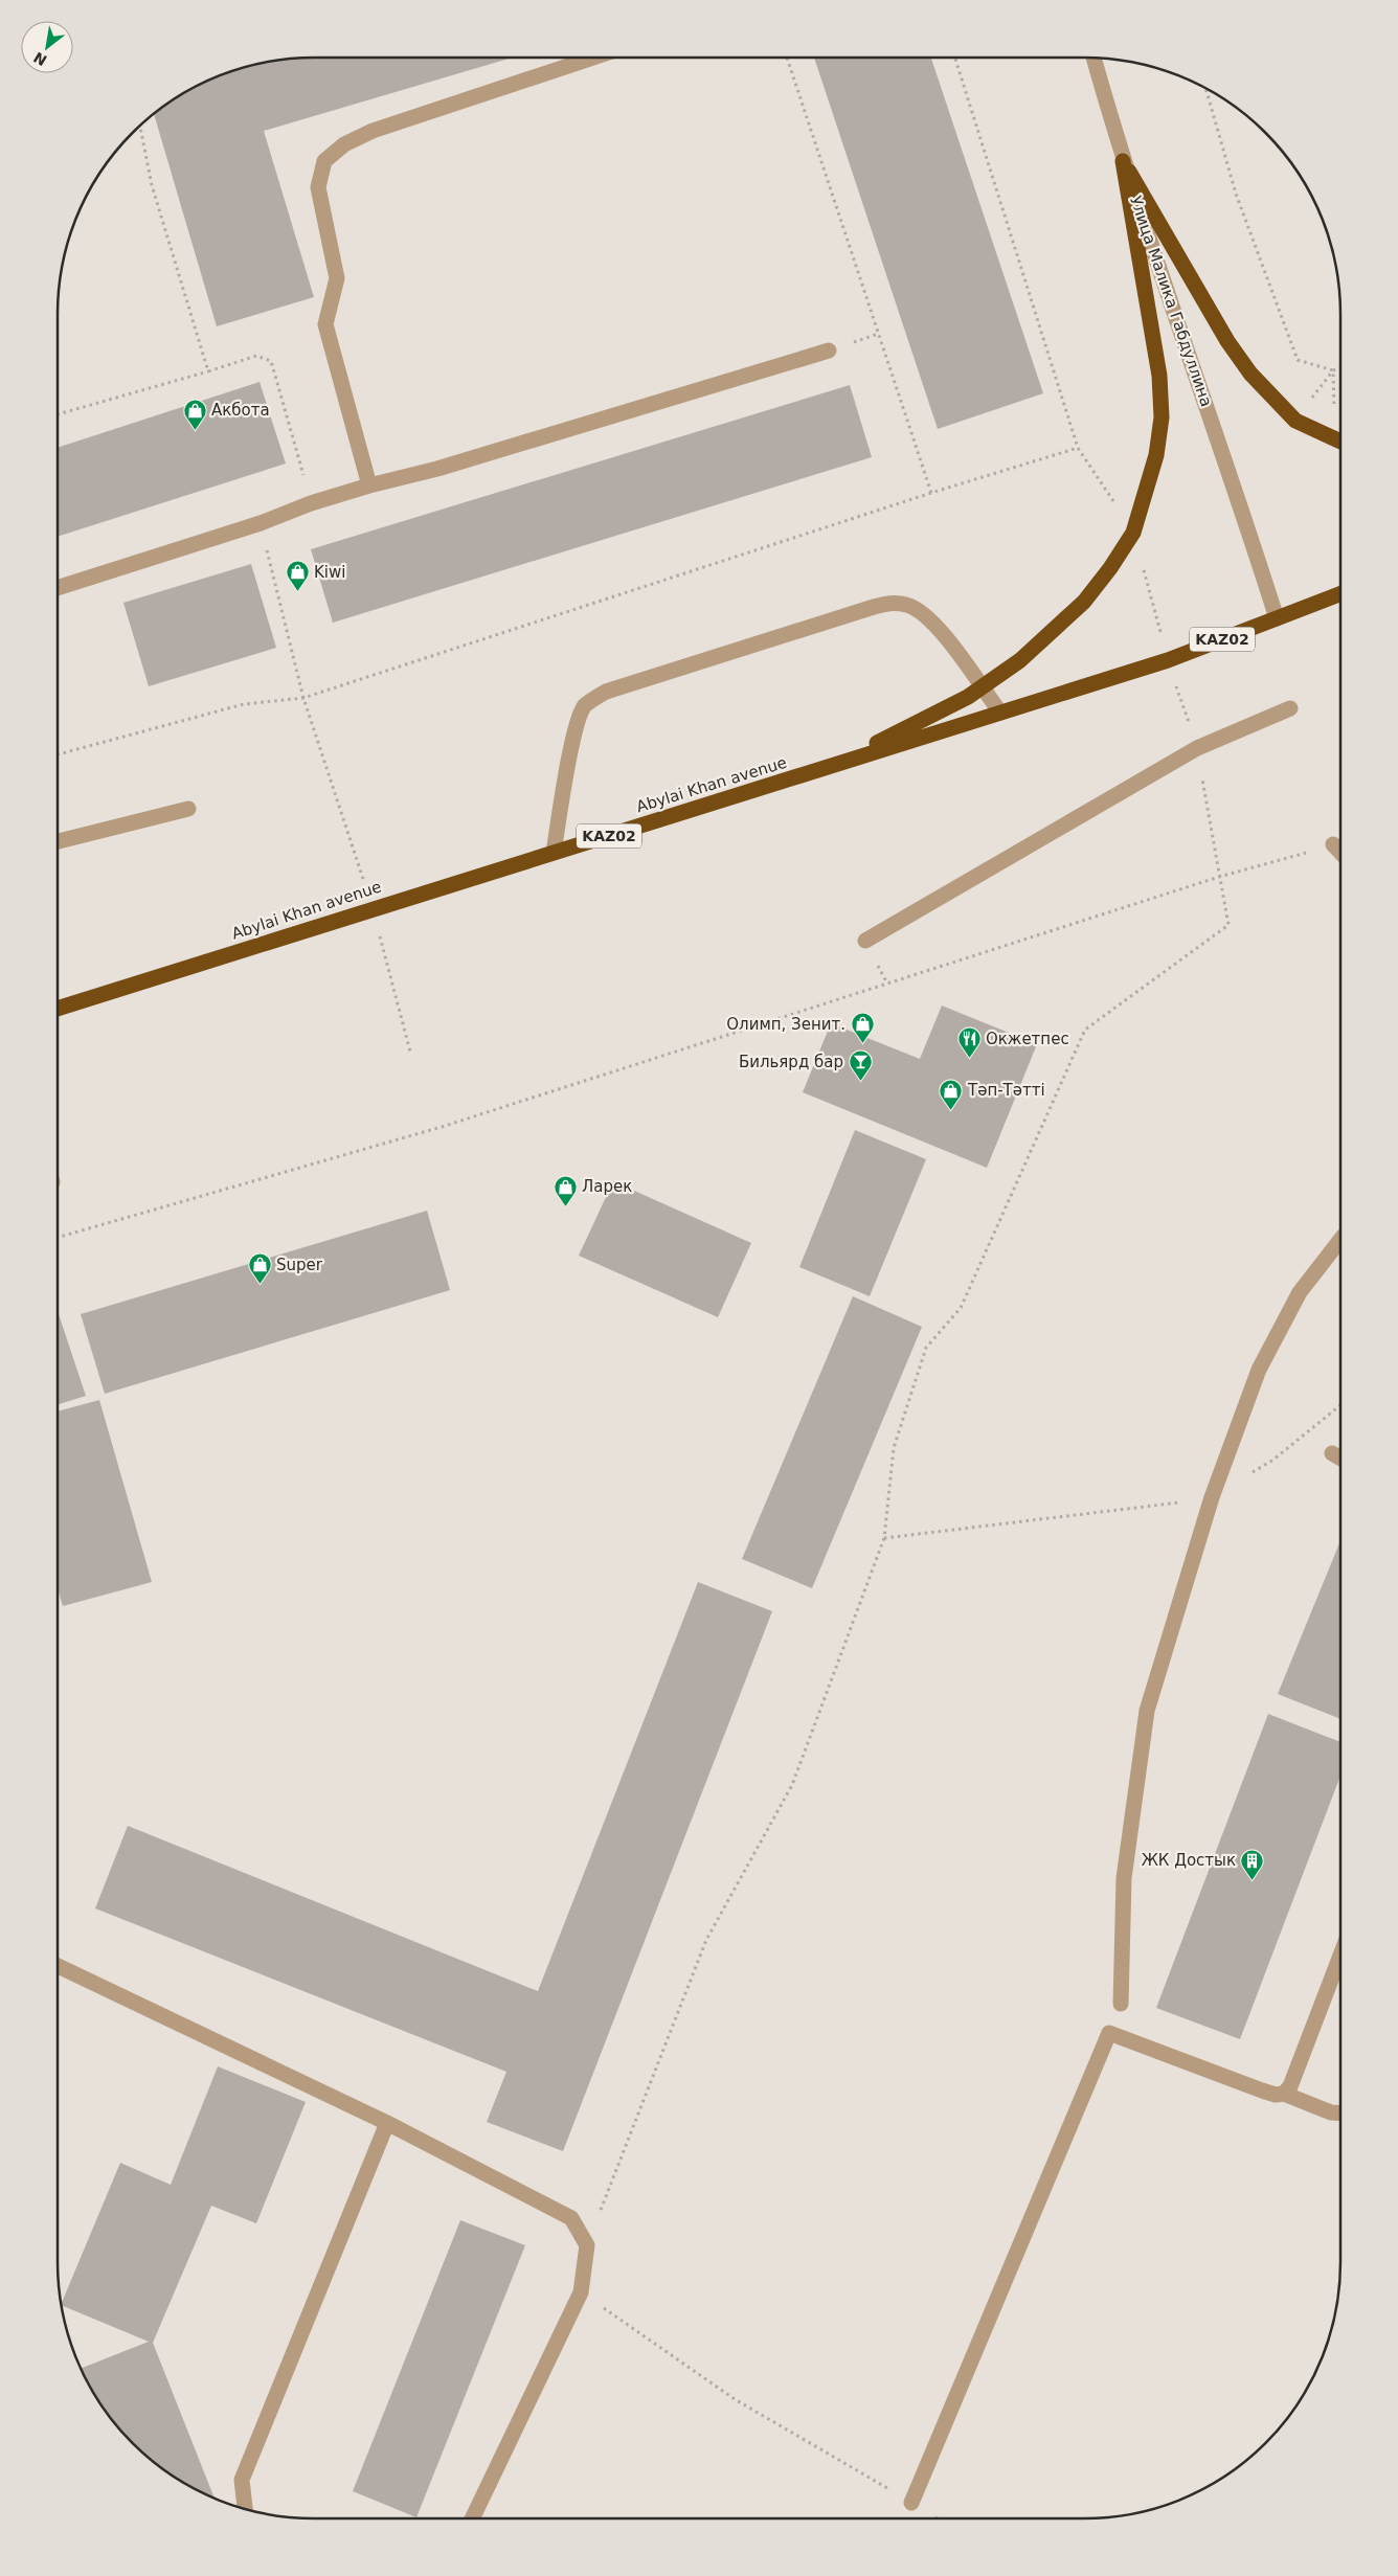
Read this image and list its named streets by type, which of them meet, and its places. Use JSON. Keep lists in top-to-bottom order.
{
  "streets": {
    "highway": ["KАZ02", "Abylai Khan avenue"],
    "street": ["Улица Малика Габдуллина"]
  },
  "crossings": [
    ["Улица Малика Габдуллина", "Abylai Khan avenue"]
  ],
  "places": {
    "shop": [
      "Акбота",
      "Kiwi",
      "Олимп, Зенит.",
      "Тәп-Тәтті",
      "Ларек",
      "Super"
    ],
    "restaurant": ["Окжетпес"],
    "bar": ["Бильярд бар"],
    "building": ["ЖК Достык"]
  },
  "north": "bottom left"
}
